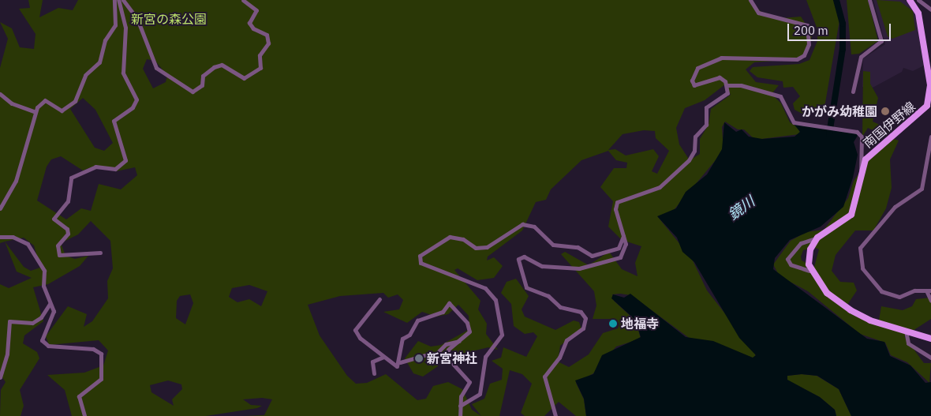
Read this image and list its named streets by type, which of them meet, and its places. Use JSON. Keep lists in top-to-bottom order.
{
  "streets": {
    "main road": ["南国伊野線"]
  },
  "water": ["鏡川"],
  "parks": ["新宮の森公園"],
  "places": ["かがみ幼稚園", "地福寺", "新宮神社"],
  "scale_bar": "200 m"
}
